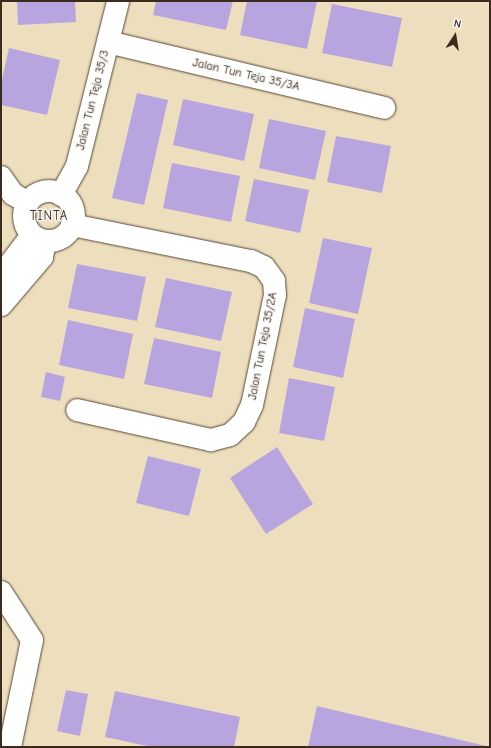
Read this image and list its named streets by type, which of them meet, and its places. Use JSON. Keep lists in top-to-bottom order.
{
  "streets": {
    "street": ["Jalan Tun Teja 35/3A", "Jalan Tun Teja 35/3", "Jalan Tun Teja 35/2A"]
  },
  "crossings": [
    ["Jalan Tun Teja 35/3A", "Jalan Tun Teja 35/3"],
    ["Jalan Tun Teja 35/3", "Jalan Tun Teja 35/2A"]
  ],
  "districts": ["TINTA"],
  "north": "top"
}
